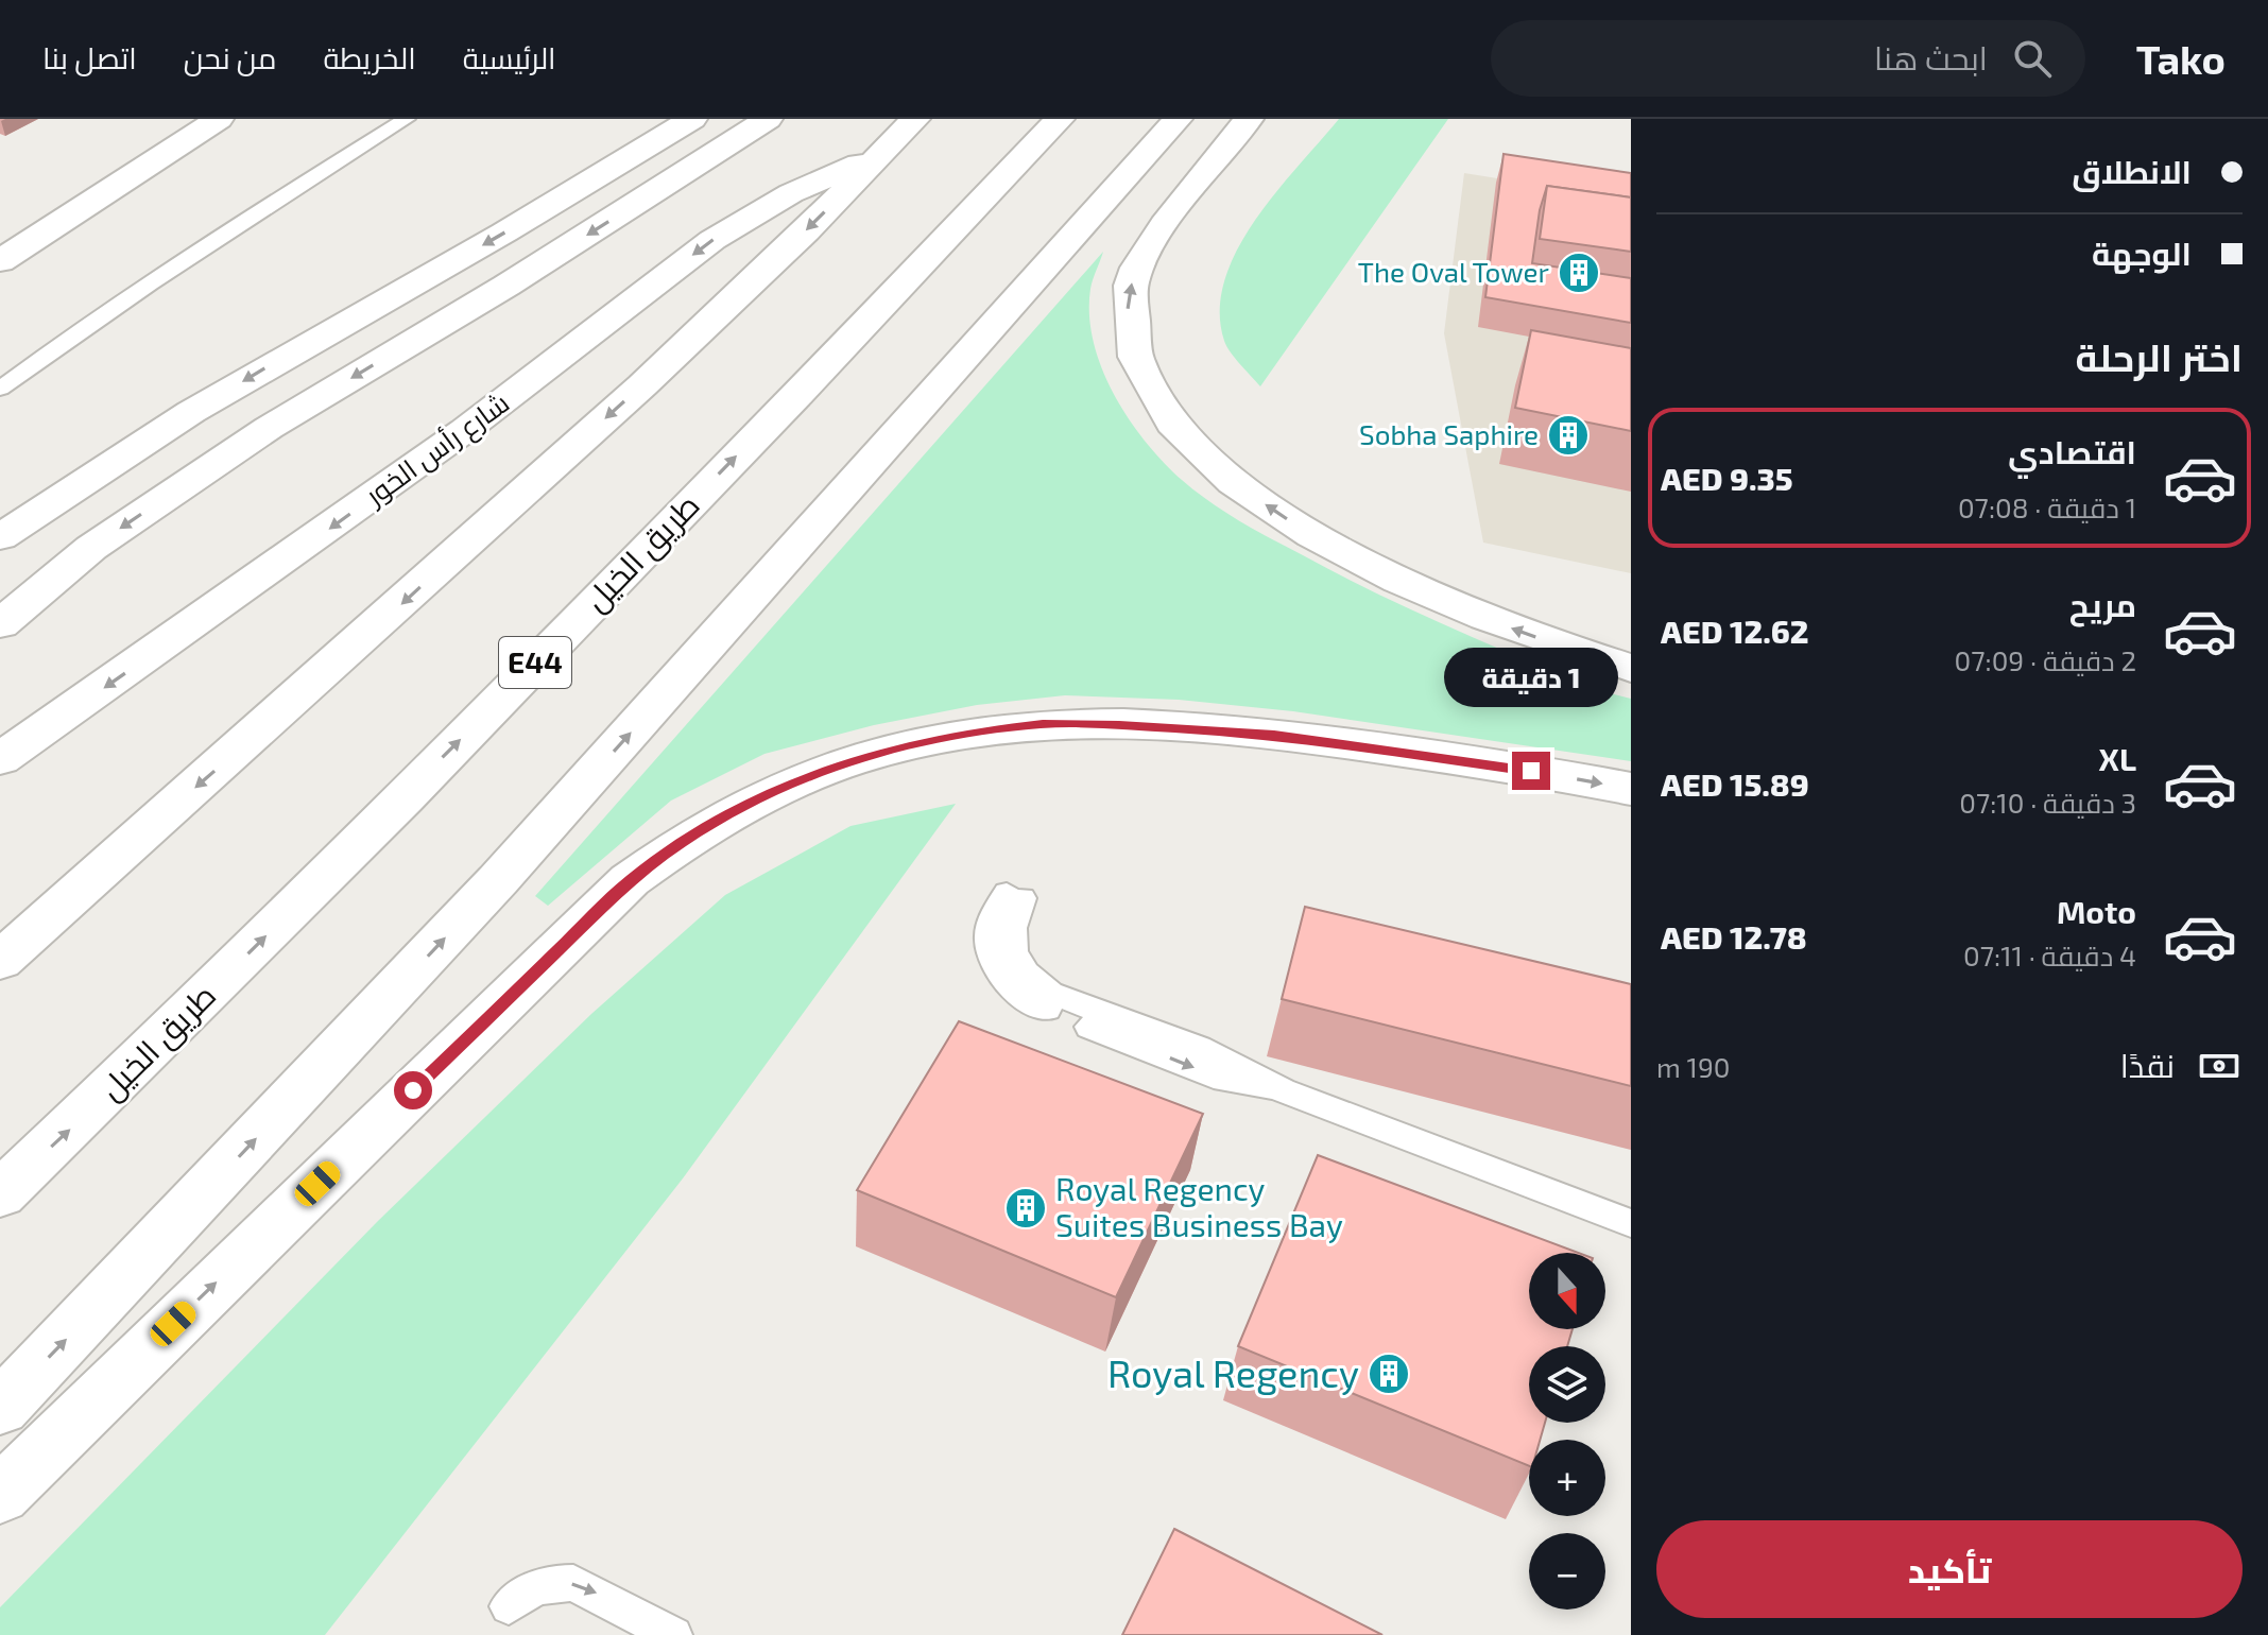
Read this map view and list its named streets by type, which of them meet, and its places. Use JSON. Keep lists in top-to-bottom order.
{
  "streets": {
    "main road": ["شارع رأس الخور", "طريق الخيل", "E44"]
  },
  "places": {
    "building": [
      "The Oval Tower",
      "Sobha Saphire",
      "Royal Regency Suites Business Bay",
      "Royal Regency"
    ]
  },
  "north": "bottom",
  "page": {
    "header": "Tako",
    "search": "ابحث هنا",
    "nav": [
      "الرئيسية",
      "الخريطة",
      "من نحن",
      "اتصل بنا"
    ],
    "banner": ["الانطلاق", "الوجهة"],
    "heading": "اختر الرحلة",
    "list": [
      {
        "name": "اقتصادي",
        "note": "1 دقيقة · 07:08",
        "value": "AED 9.35"
      },
      {
        "name": "مريح",
        "note": "2 دقيقة · 07:09",
        "value": "AED 12.62"
      },
      {
        "name": "XL",
        "note": "3 دقيقة · 07:10",
        "value": "AED 15.89"
      },
      {
        "name": "Moto",
        "note": "4 دقيقة · 07:11",
        "value": "AED 12.78"
      }
    ],
    "bubble": "1 دقيقة",
    "pay": ["نقدًا", "190 m"],
    "map_buttons": ["+", "−"],
    "buttons": "تأكيد"
  }
}
